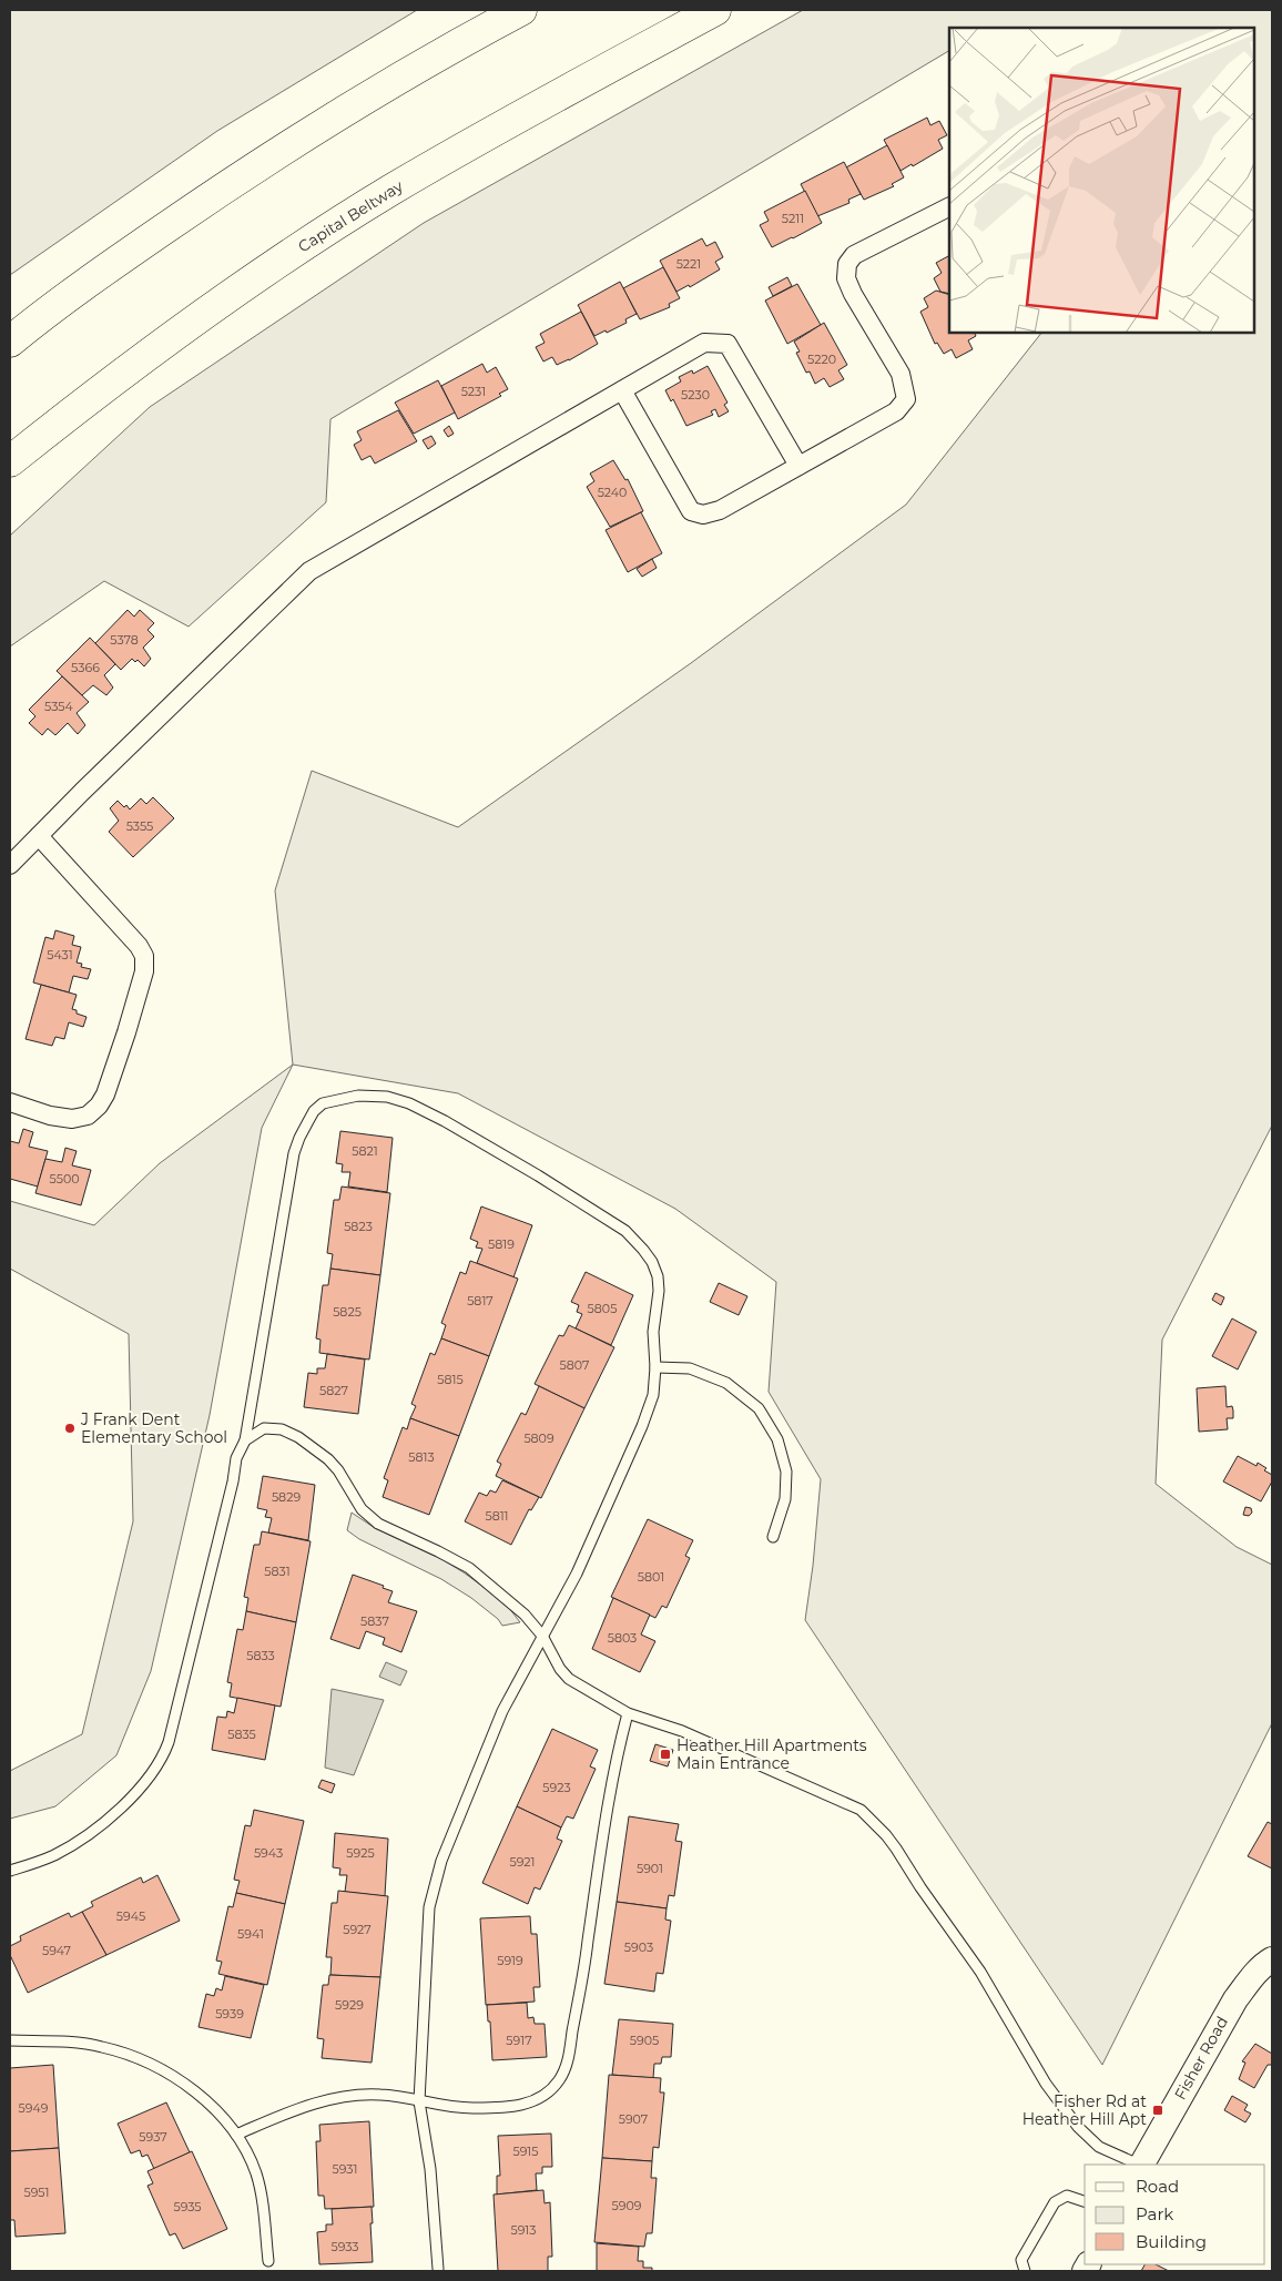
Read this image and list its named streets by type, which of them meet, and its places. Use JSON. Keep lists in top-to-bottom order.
{
  "streets": {
    "highway": ["Capital Beltway"],
    "street": ["Fisher Road"]
  },
  "places": {
    "other": ["J Frank Dent Elementary School"],
    "transit": ["Heather Hill Apartments Main Entrance", "Fisher Rd at Heather Hill Apt"]
  },
  "house_numbers": [
    "5211",
    "5221",
    "5220",
    "5231",
    "5230",
    "5240",
    "5378",
    "5366",
    "5354",
    "5355",
    "5431",
    "5821",
    "5500",
    "5823",
    "5819",
    "5817",
    "5805",
    "5825",
    "5807",
    "5815",
    "5827",
    "5809",
    "5813",
    "5829",
    "5811",
    "5831",
    "5801",
    "5837",
    "5803",
    "5833",
    "5835",
    "5923",
    "5943",
    "5925",
    "5921",
    "5901",
    "5945",
    "5927",
    "5941",
    "5903",
    "5947",
    "5919",
    "5929",
    "5939",
    "5917",
    "5905",
    "5949",
    "5907",
    "5937",
    "5915",
    "5931",
    "5951",
    "5909",
    "5935",
    "5913",
    "5933"
  ],
  "legend": ["Road", "Park", "Building"]
}
